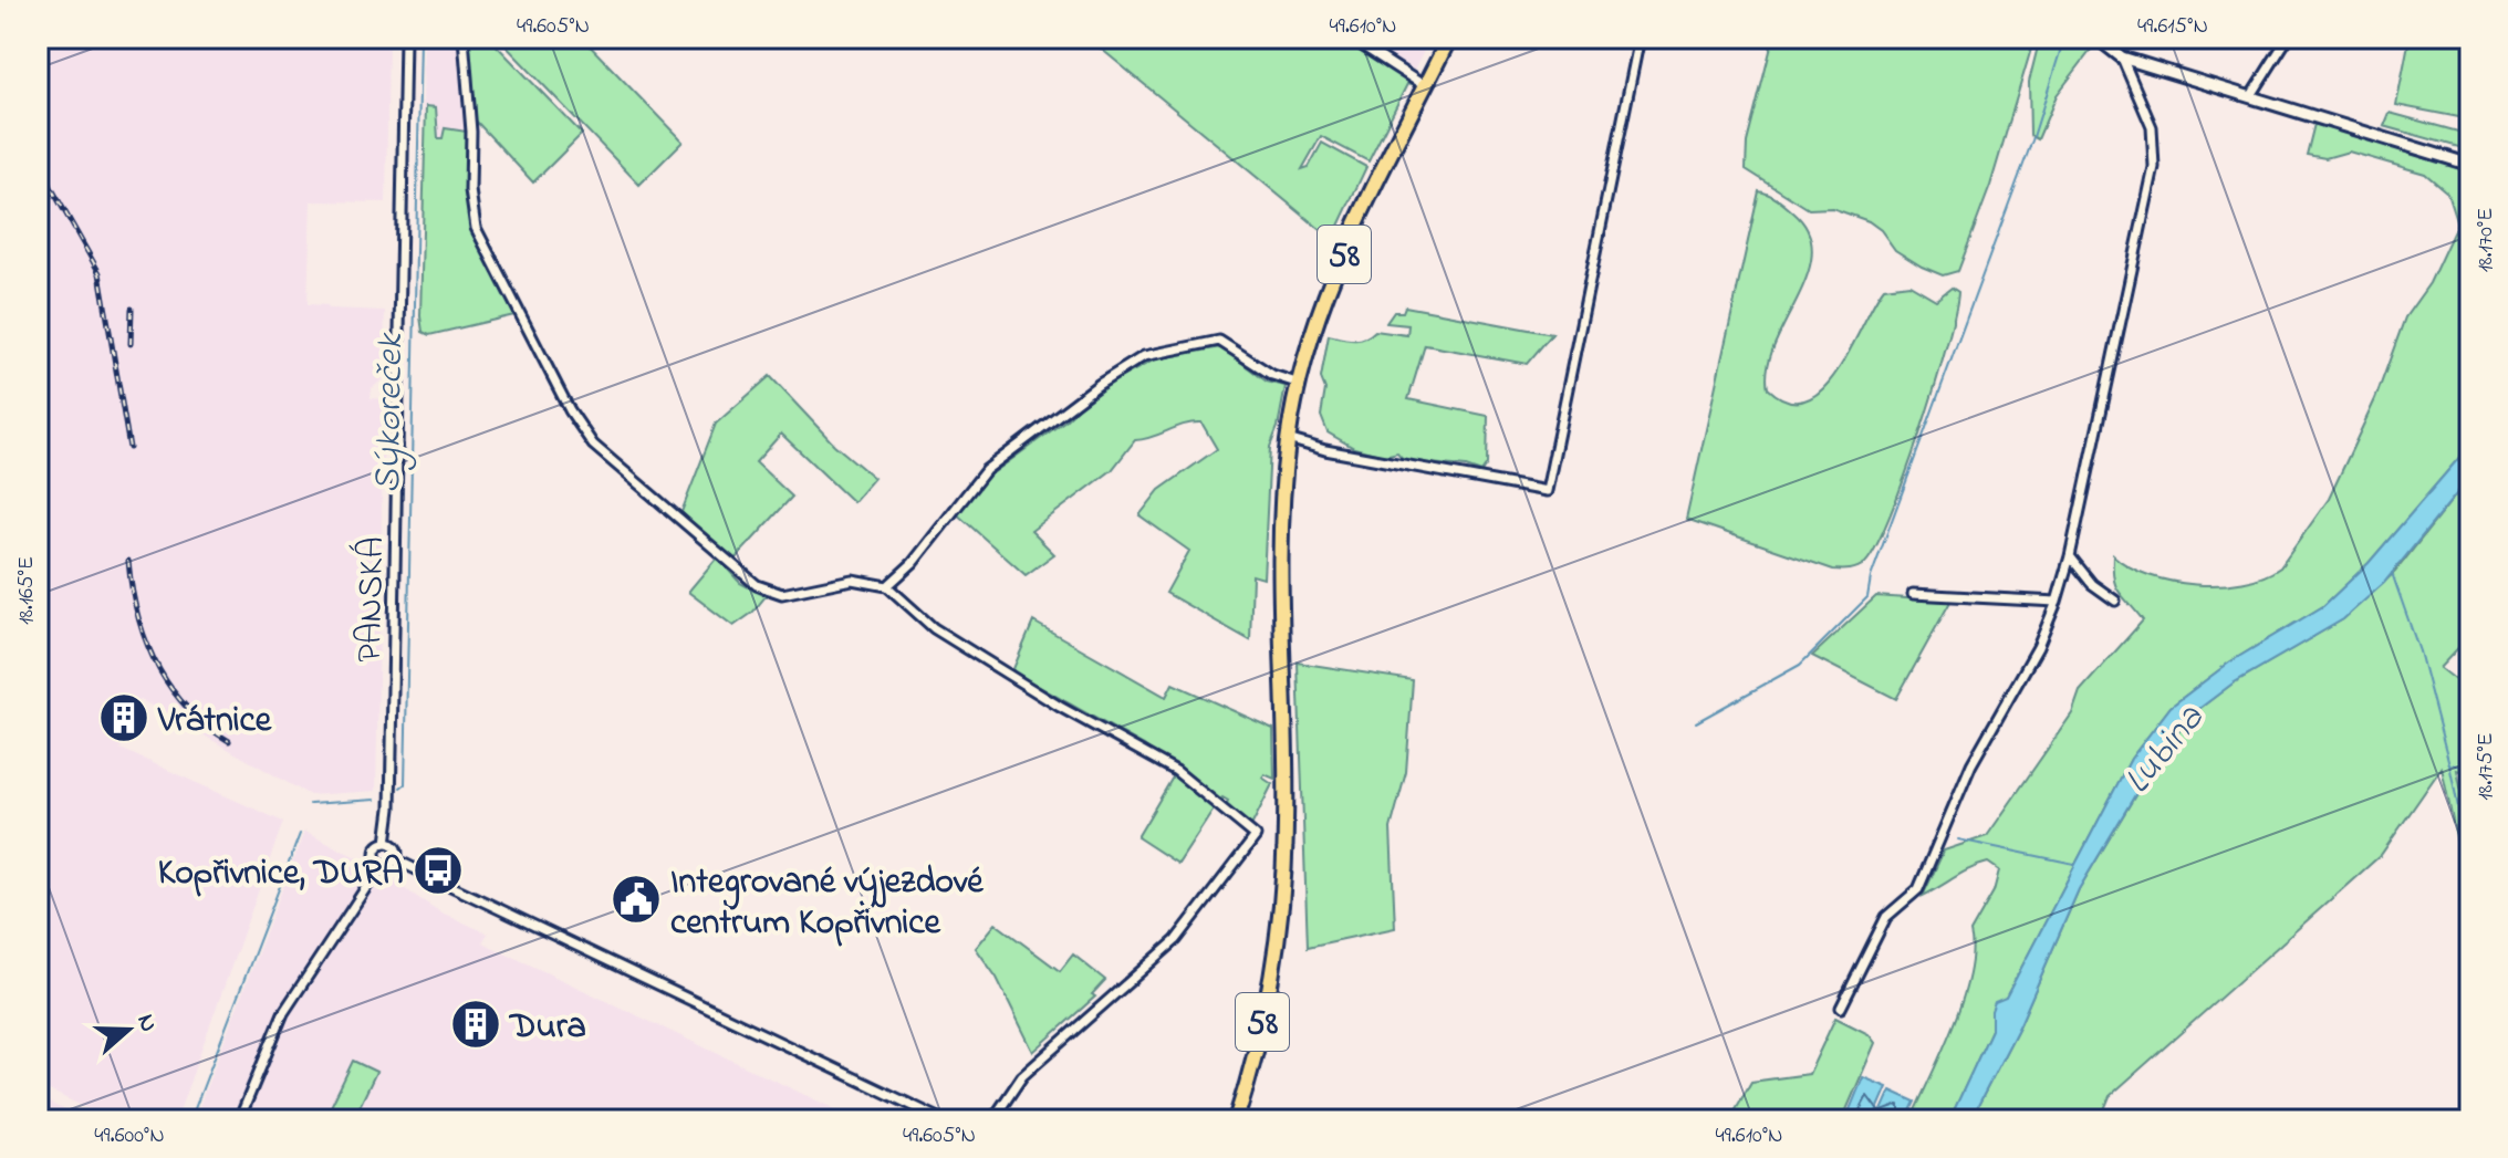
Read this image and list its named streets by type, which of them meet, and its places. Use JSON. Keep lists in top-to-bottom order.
{
  "streets": {
    "main road": ["58"],
    "street": ["PANSKÁ"]
  },
  "water": ["Sýkoreček", "Lubina"],
  "places": {
    "building": ["Vrátnice", "Dura"],
    "bus stop": ["Kopřivnice, DURA"],
    "public building": ["Integrované výjezdové centrum Kopřivnice"]
  },
  "north": "right",
  "coordinates": [
    "49.605°N",
    "49.610°N",
    "49.615°N",
    "18.170°E",
    "18.165°E",
    "18.175°E",
    "49.600°N"
  ]
}
